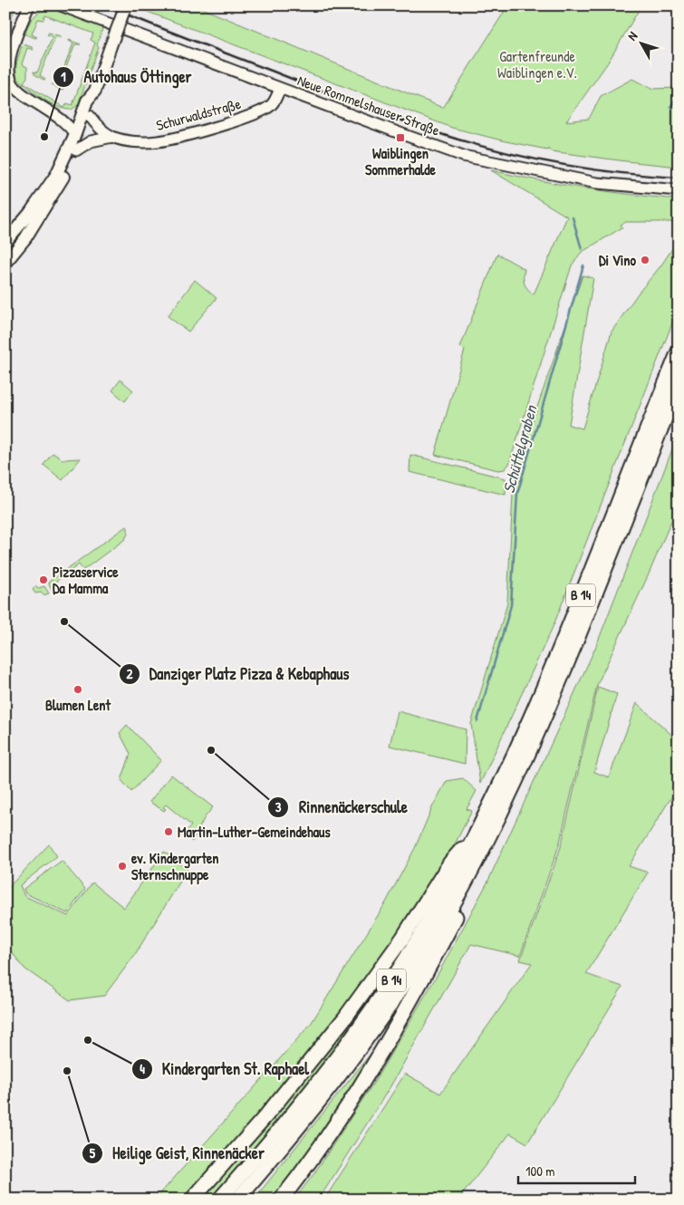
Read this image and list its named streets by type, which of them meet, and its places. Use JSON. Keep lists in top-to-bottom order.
{
  "streets": {
    "highway": ["B 14"],
    "street": ["Neue Rommelshauser Straße", "Schurwaldstraße"]
  },
  "crossings": [
    ["Neue Rommelshauser Straße", "Schurwaldstraße"]
  ],
  "water": ["Schüttelgraben"],
  "parks": ["Gartenfreunde Waiblingen e.V."],
  "places": {
    "other": [
      "Autohaus Öttinger",
      "Di Vino",
      "Pizzaservice Da Mamma",
      "Danziger Platz Pizza & Kebaphaus",
      "Blumen Lent",
      "Rinnenäckerschule",
      "Martin-Luther-Gemeindehaus",
      "ev. Kindergarten Sternschnuppe",
      "Kindergarten St. Raphael",
      "Heilige Geist, Rinnenäcker"
    ],
    "transit": ["Waiblingen Sommerhalde"]
  },
  "scale_bar": "100 m",
  "north": "top left"
}
